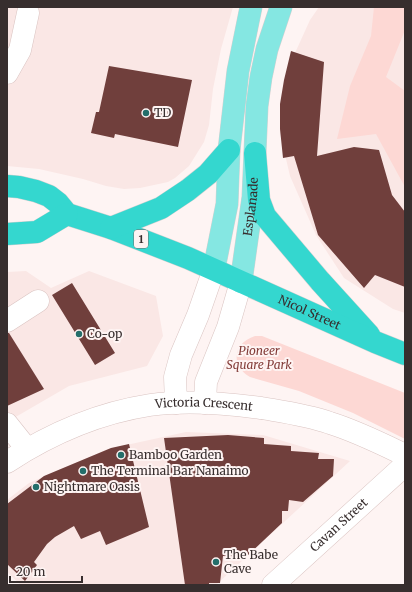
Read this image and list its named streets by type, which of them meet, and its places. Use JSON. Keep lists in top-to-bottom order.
{
  "streets": {
    "highway": ["1", "Nicol Street"],
    "main road": ["Esplanade"],
    "street": ["Victoria Crescent", "Cavan Street"]
  },
  "crossings": [
    ["Esplanade", "1"],
    ["Esplanade", "Nicol Street"],
    ["Esplanade", "Victoria Crescent"],
    ["1", "Nicol Street"]
  ],
  "parks": ["Pioneer Square Park"],
  "places": [
    "TD",
    "Co-op",
    "Bamboo Garden",
    "The Terminal Bar Nanaimo",
    "Nightmare Oasis",
    "The Babe Cave"
  ],
  "scale_bar": "20 m"
}
